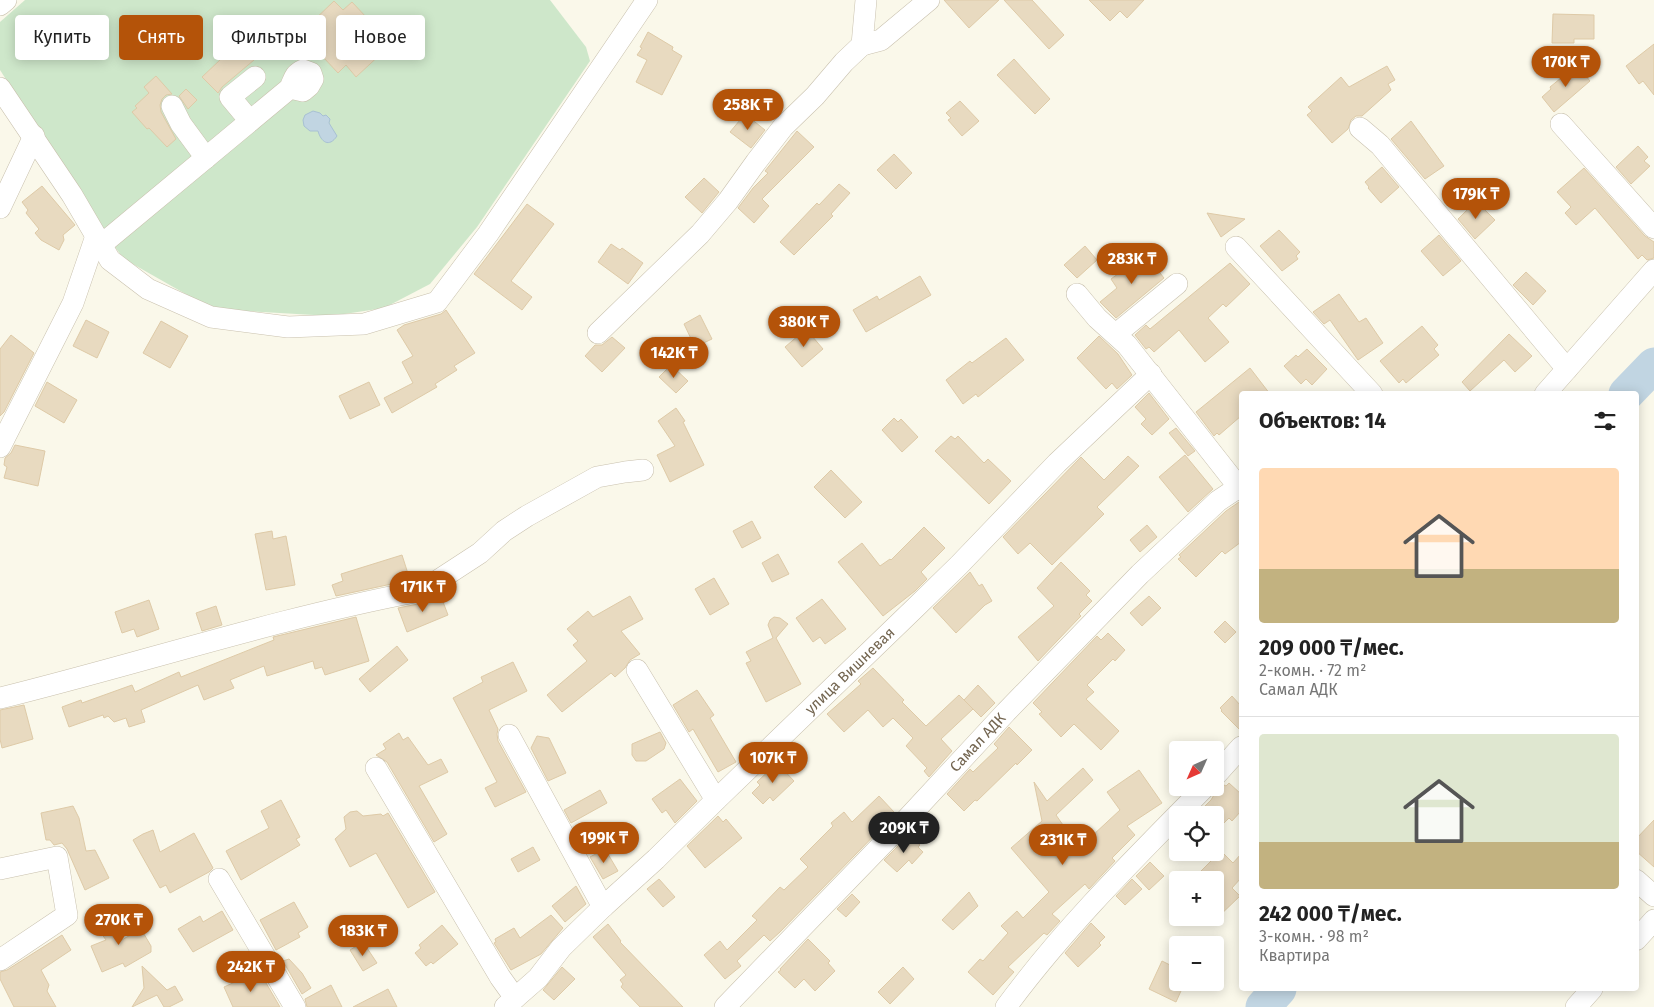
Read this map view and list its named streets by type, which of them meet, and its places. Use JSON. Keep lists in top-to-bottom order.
{
  "streets": {
    "street": ["улица Вишневая", "Самал АДК"]
  },
  "north": "bottom left",
  "page": {
    "chip": [
      "Купить",
      "Снять",
      "Фильтры",
      "Новое"
    ],
    "price": [
      "170K ₸",
      "258K ₸",
      "179K ₸",
      "283K ₸",
      "380K ₸",
      "142K ₸",
      "171K ₸",
      "107K ₸",
      "209K ₸",
      "199K ₸",
      "231K ₸",
      "270K ₸",
      "183K ₸",
      "242K ₸"
    ],
    "heading": "Объектов: 14",
    "list": [
      {
        "name": "209 000 ₸/мес.",
        "note": "2-комн. · 72 m² · Самал АДК"
      },
      {
        "name": "242 000 ₸/мес.",
        "note": "3-комн. · 98 m² · Квартира"
      }
    ],
    "map_buttons": ["+", "−"]
  }
}
